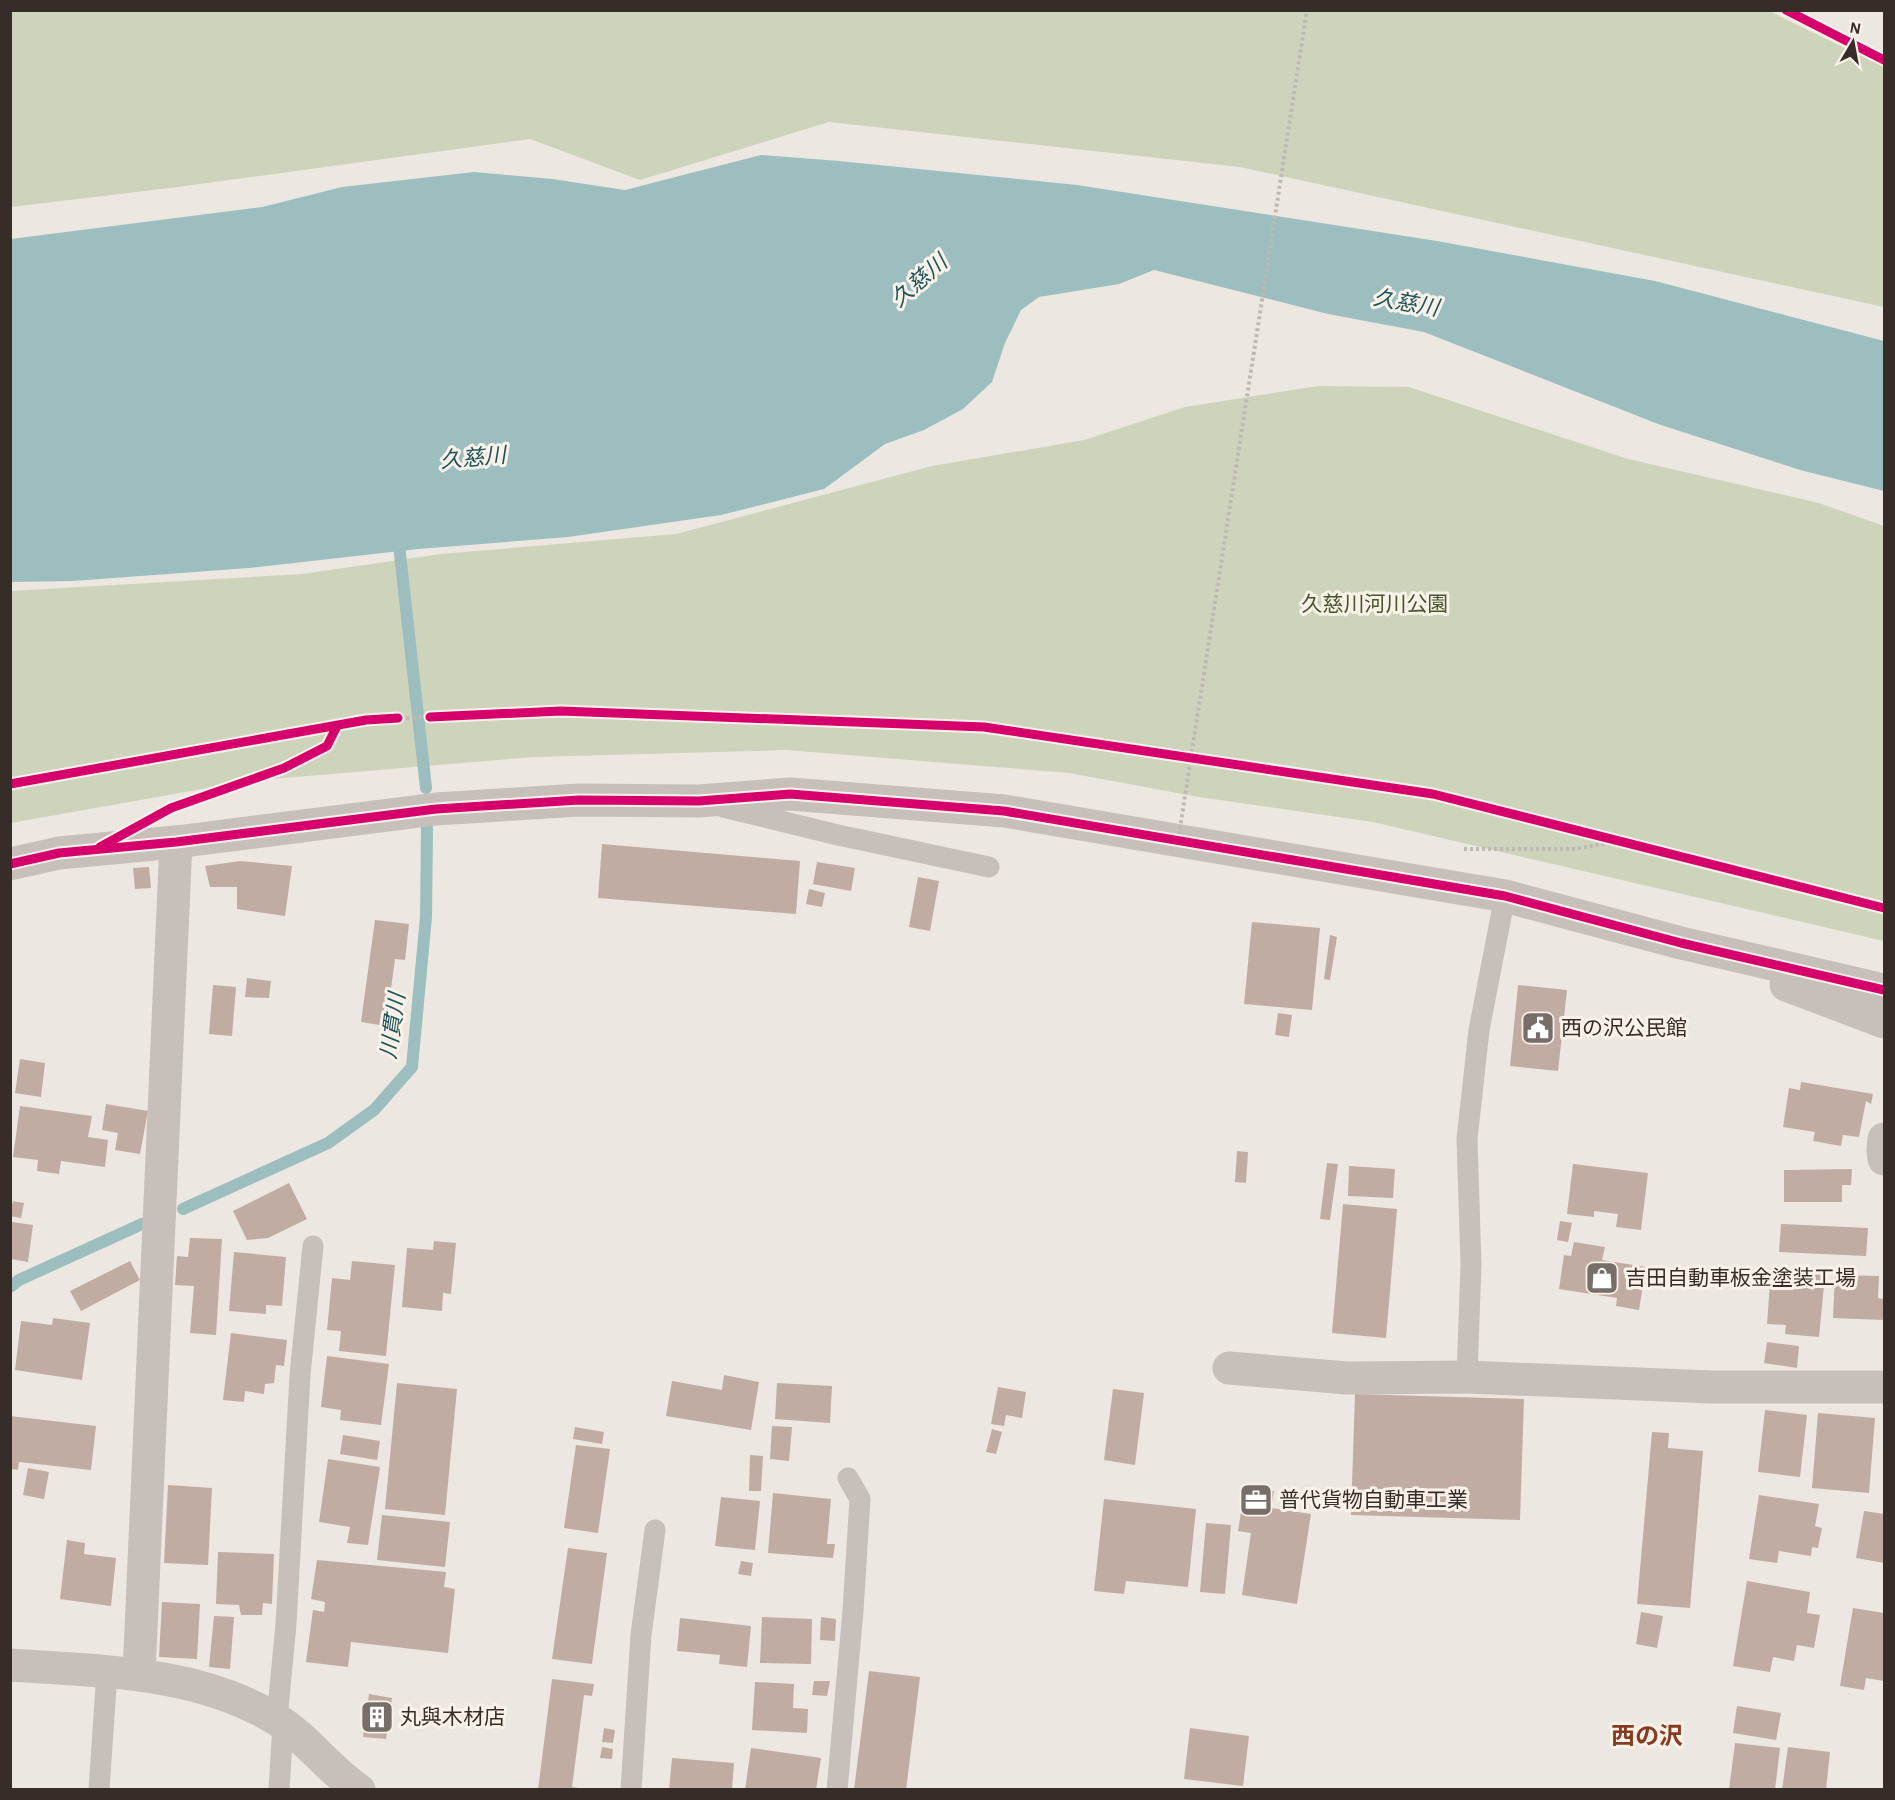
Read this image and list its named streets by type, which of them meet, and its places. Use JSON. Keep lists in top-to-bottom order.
{
  "districts": ["西の沢"],
  "water": ["久慈川", "川貫川"],
  "parks": ["久慈川河川公園"],
  "places": {
    "public building": ["西の沢公民館"],
    "shop": ["吉田自動車板金塗装工場"],
    "office": ["普代貨物自動車工業"],
    "building": ["丸與木材店"]
  },
  "north": "top"
}
